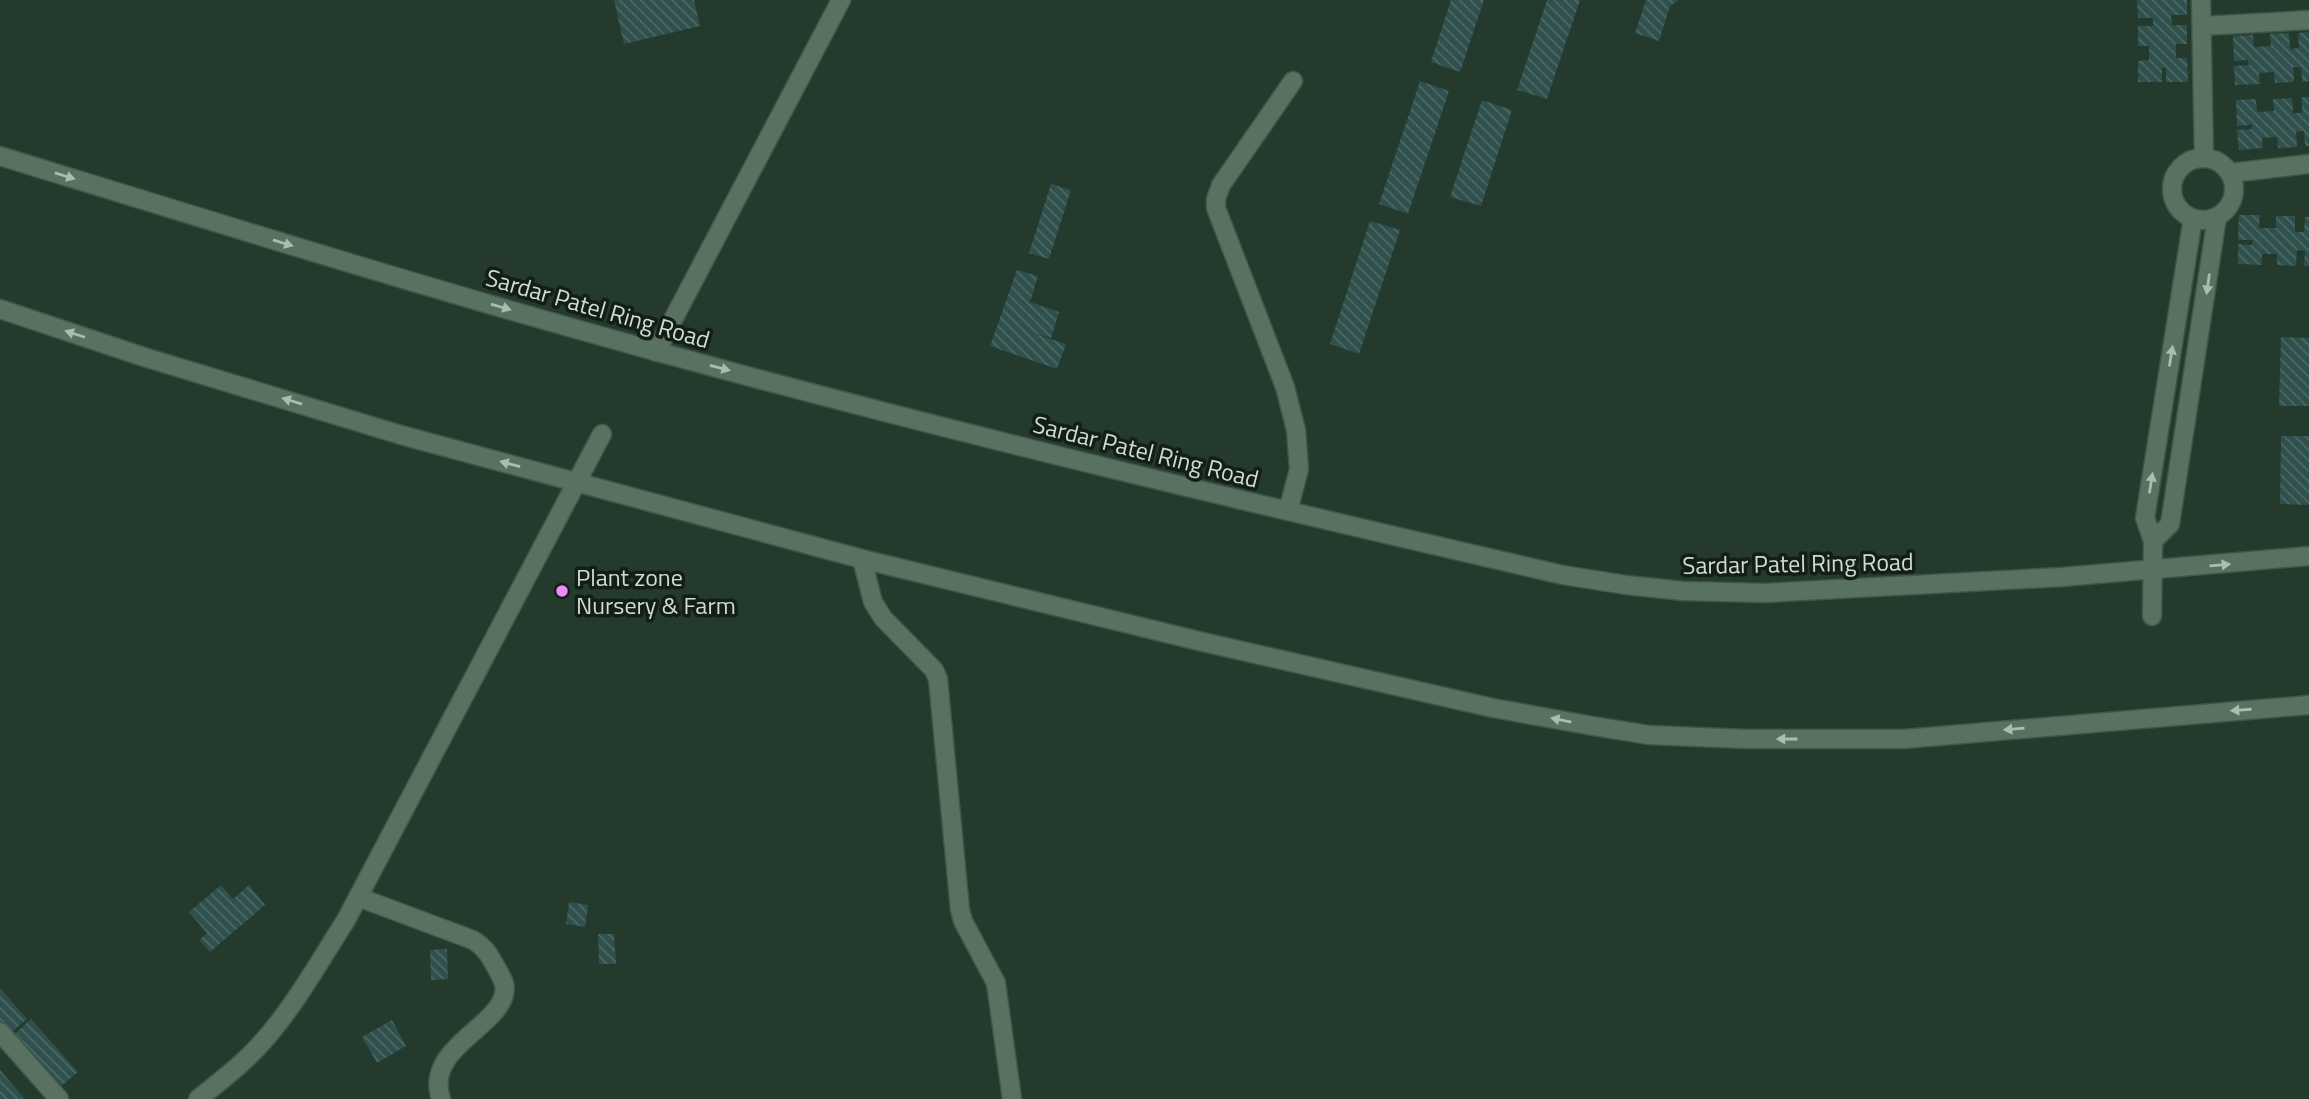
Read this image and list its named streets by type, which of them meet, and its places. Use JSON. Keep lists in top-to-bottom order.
{
  "streets": {
    "street": ["Sardar Patel Ring Road"]
  },
  "places": ["Plant zone Nursery & Farm"]
}
